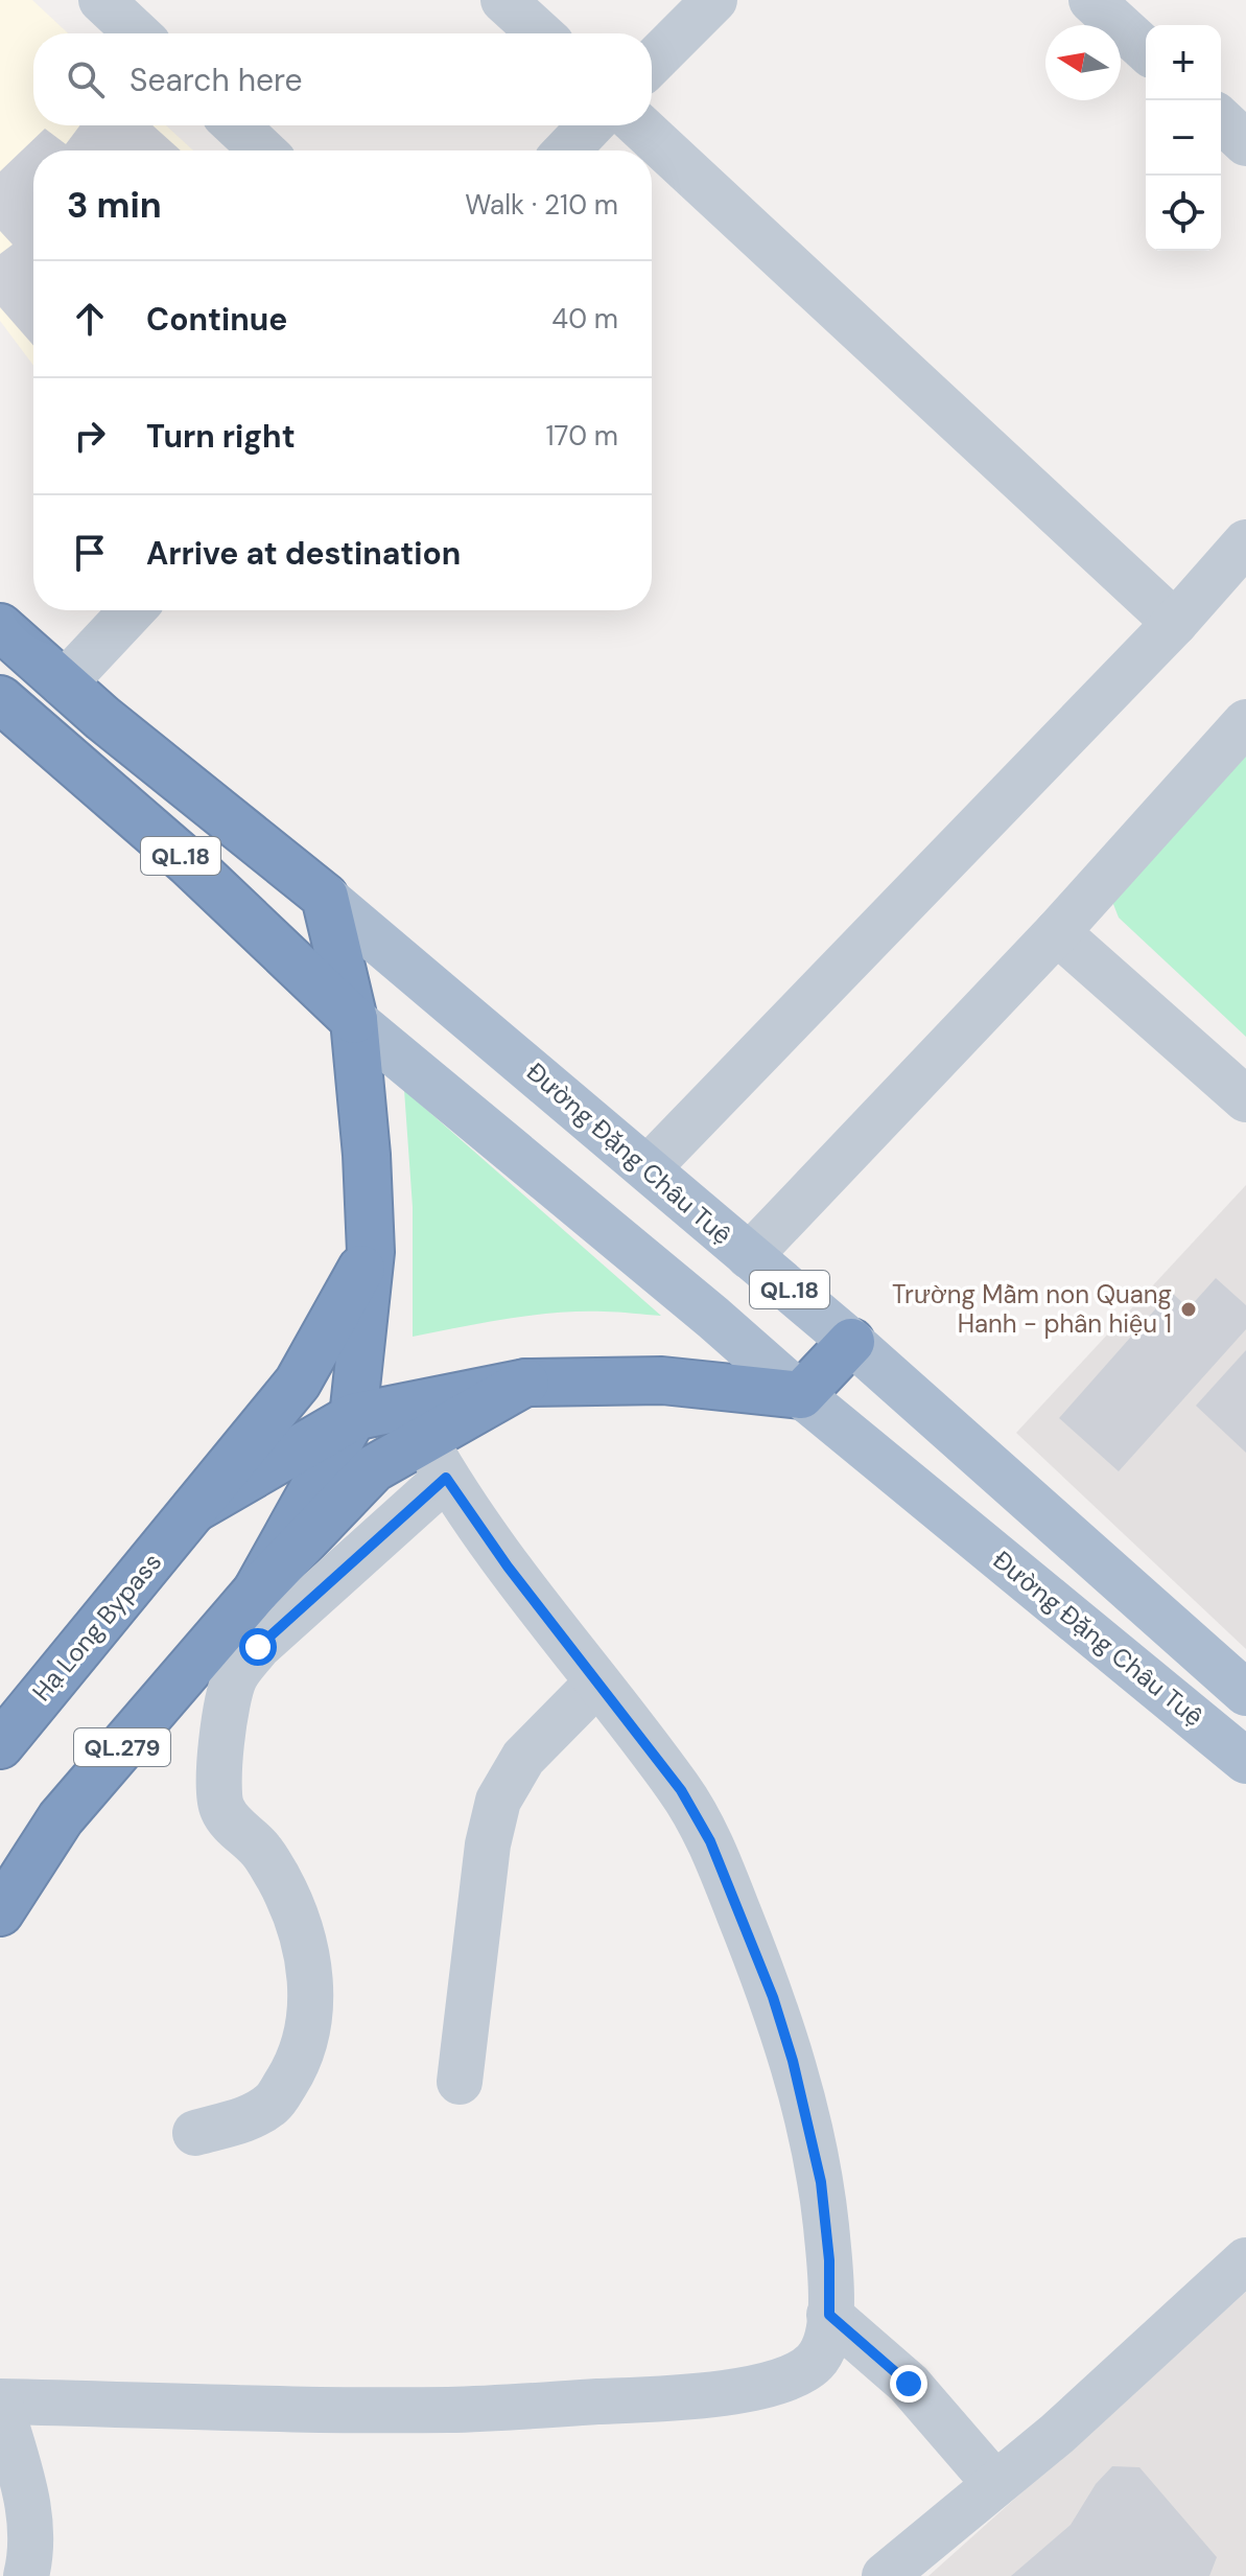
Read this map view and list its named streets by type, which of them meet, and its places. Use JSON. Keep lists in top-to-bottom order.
{
  "streets": {
    "highway": [
      "QL.18",
      "Đường Đặng Châu Tuệ",
      "Hạ Long Bypass",
      "QL.279"
    ]
  },
  "places": ["Trường Mầm non Quang Hanh - phân hiệu 1"],
  "north": "left",
  "page": {
    "map_buttons": ["+", "−"],
    "search": "Search here",
    "heading": ["3 min", "Walk · 210 m"],
    "list": [
      ["Continue", "40 m"],
      ["Turn right", "170 m"],
      "Arrive at destination"
    ]
  }
}
